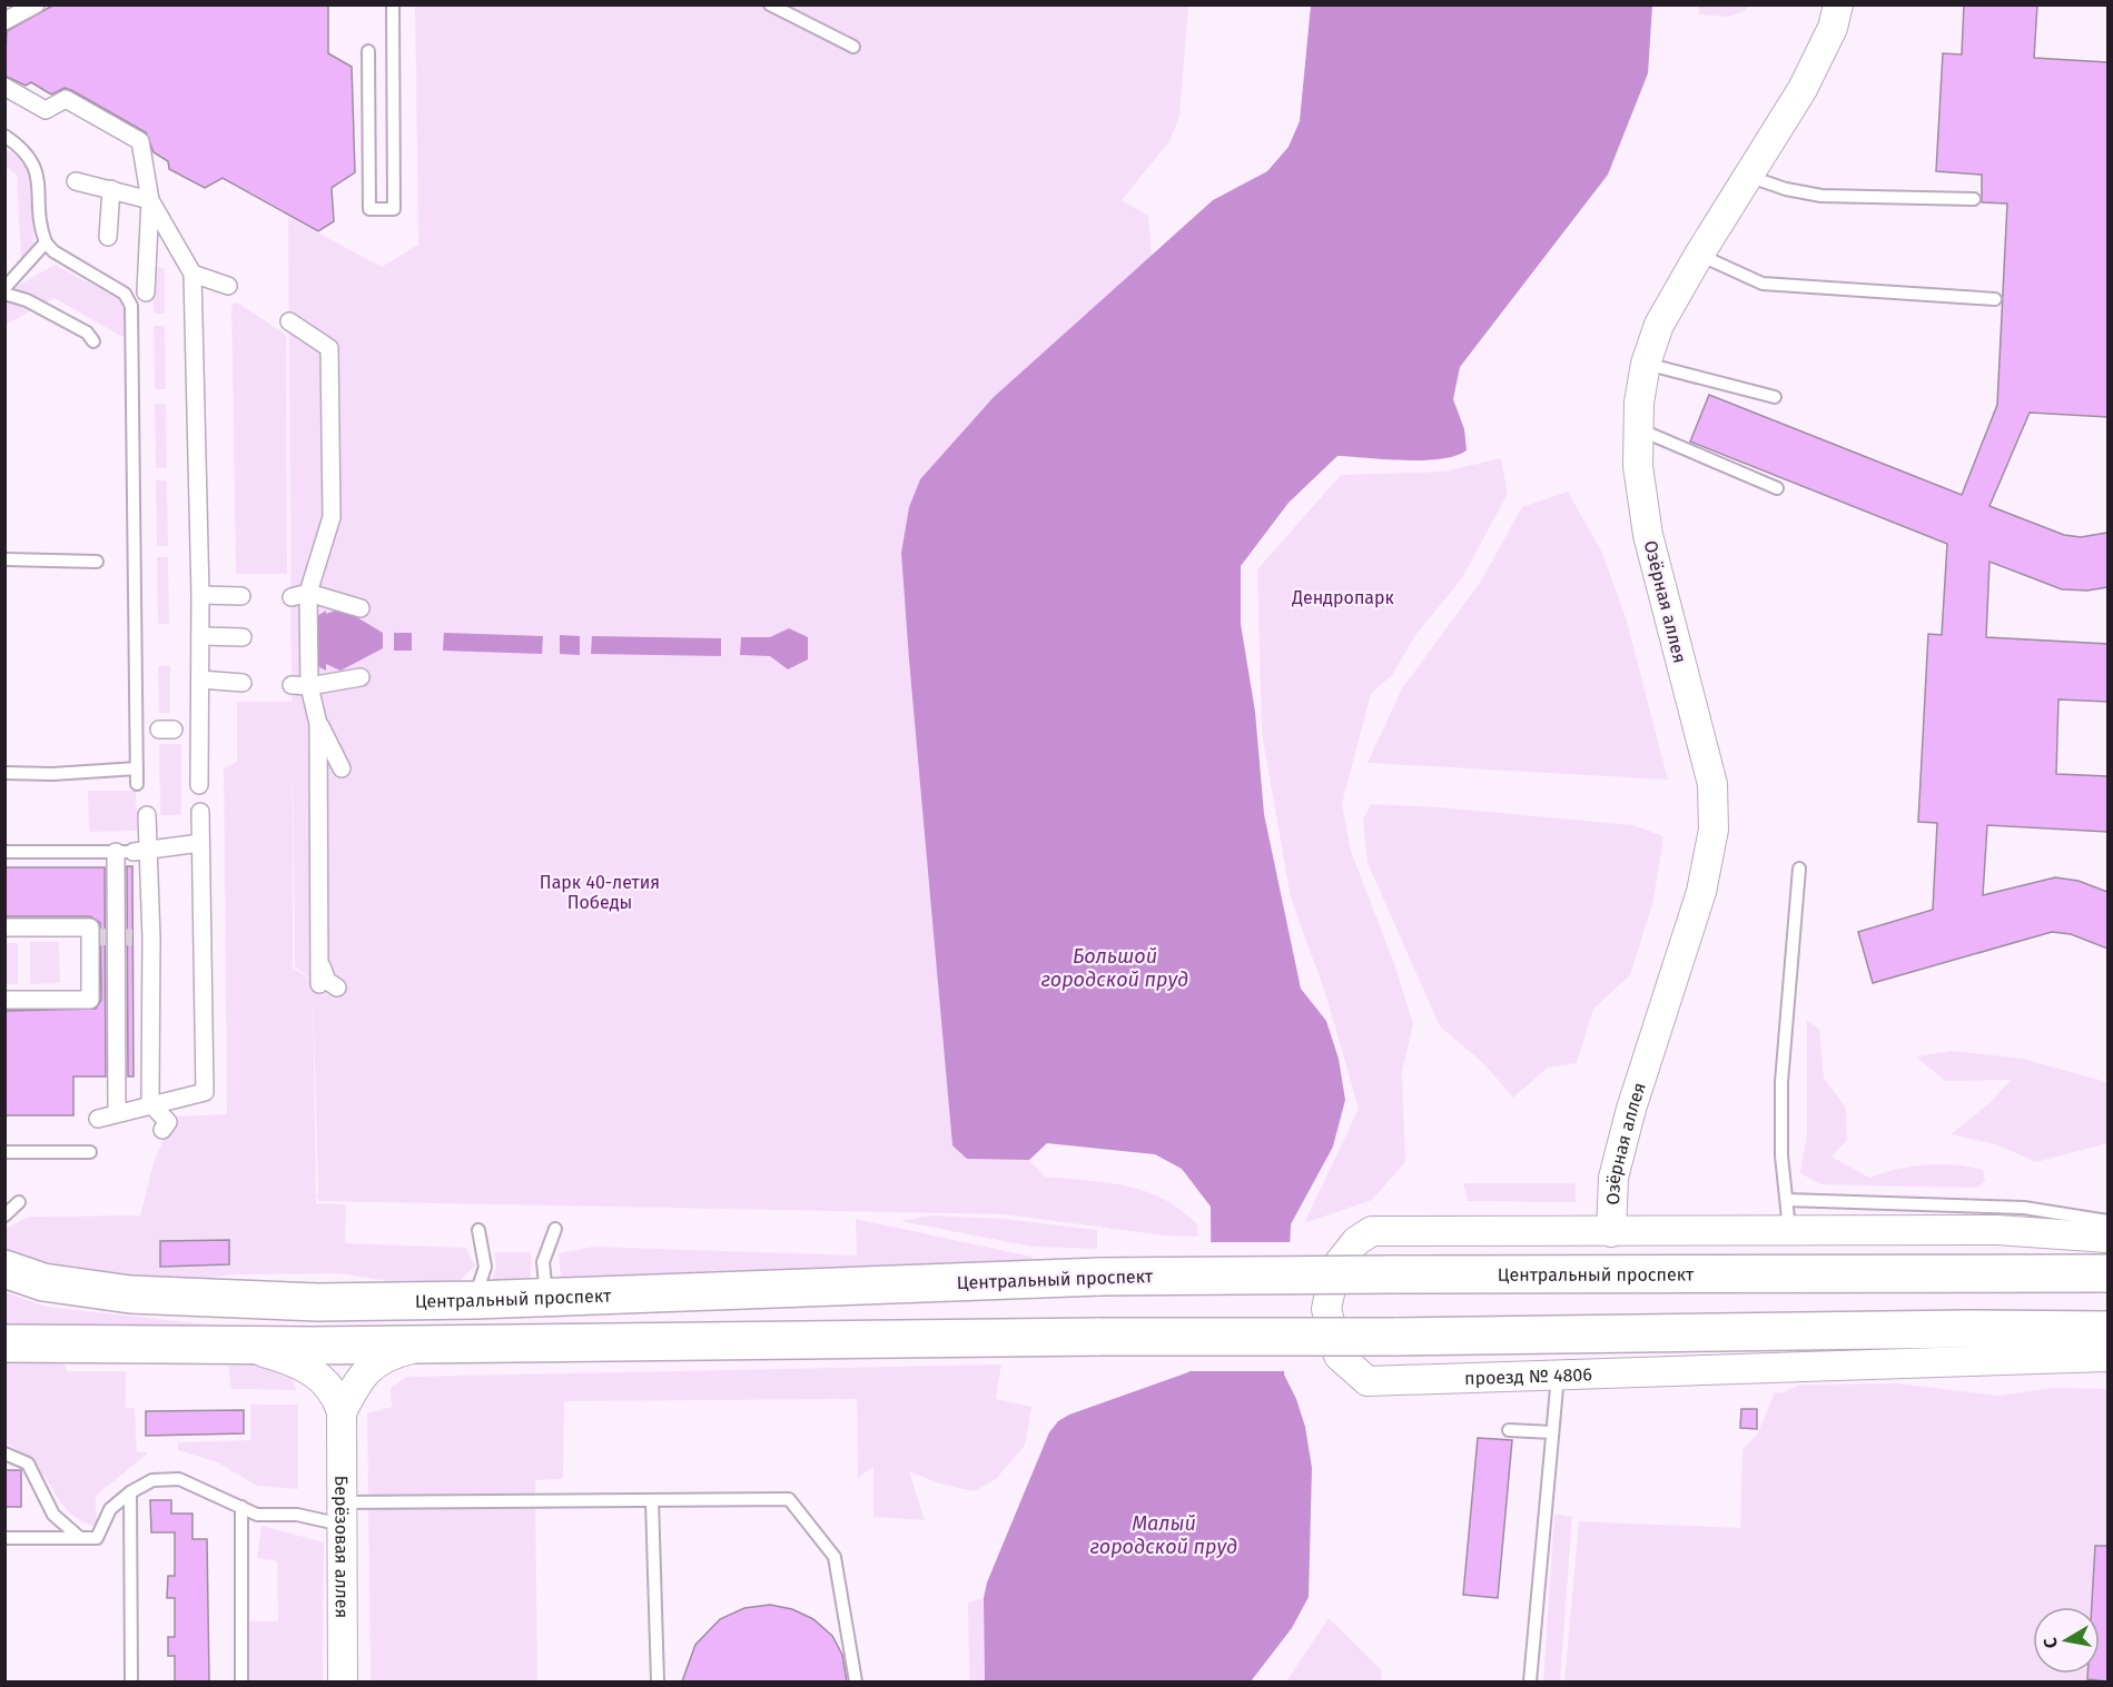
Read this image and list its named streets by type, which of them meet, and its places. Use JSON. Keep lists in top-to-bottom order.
{
  "streets": {
    "main road": ["Центральный проспект"],
    "street": ["Озёрная аллея", "проезд № 4806", "Берёзовая аллея"]
  },
  "crossings": [
    ["Озёрная аллея", "проезд № 4806"]
  ],
  "water": ["Большой городской пруд", "Малый городской пруд"],
  "parks": ["Дендропарк", "Парк 40-летия Победы"],
  "north": "left"
}
